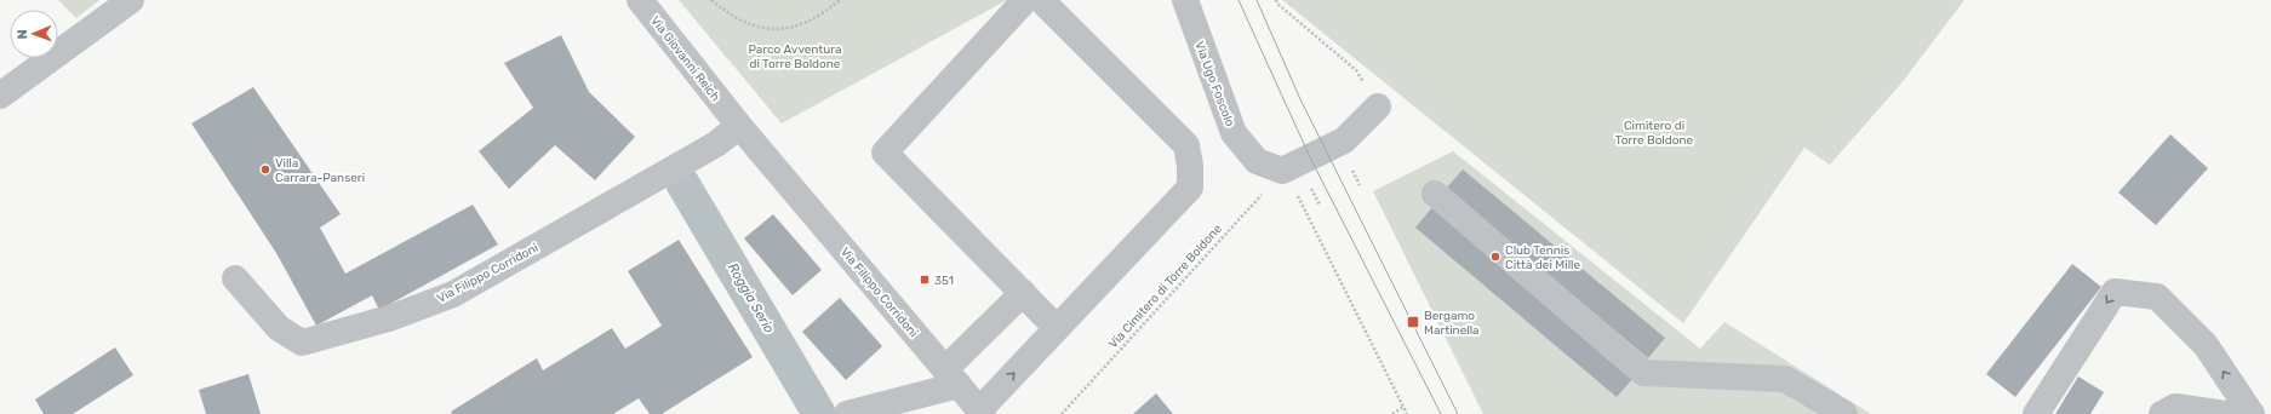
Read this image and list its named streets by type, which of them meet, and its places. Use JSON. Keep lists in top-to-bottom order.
{
  "streets": {
    "street": ["Via Giovanni Reich", "Via Ugo Foscolo", "Via Filippo Corridoni"],
    "path": ["Via Cimitero di Torre Boldone"]
  },
  "crossings": [
    ["Via Giovanni Reich", "Via Filippo Corridoni"],
    ["Via Ugo Foscolo", "Via Cimitero di Torre Boldone"]
  ],
  "water": ["Roggia Serio"],
  "parks": ["Parco Avventura di Torre Boldone", "Cimitero di Torre Boldone"],
  "places": {
    "other": ["Villa Carrara-Panseri", "Club Tennis Città dei Mille"],
    "transit": ["351", "Bergamo Martinella"]
  },
  "north": "left"
}
